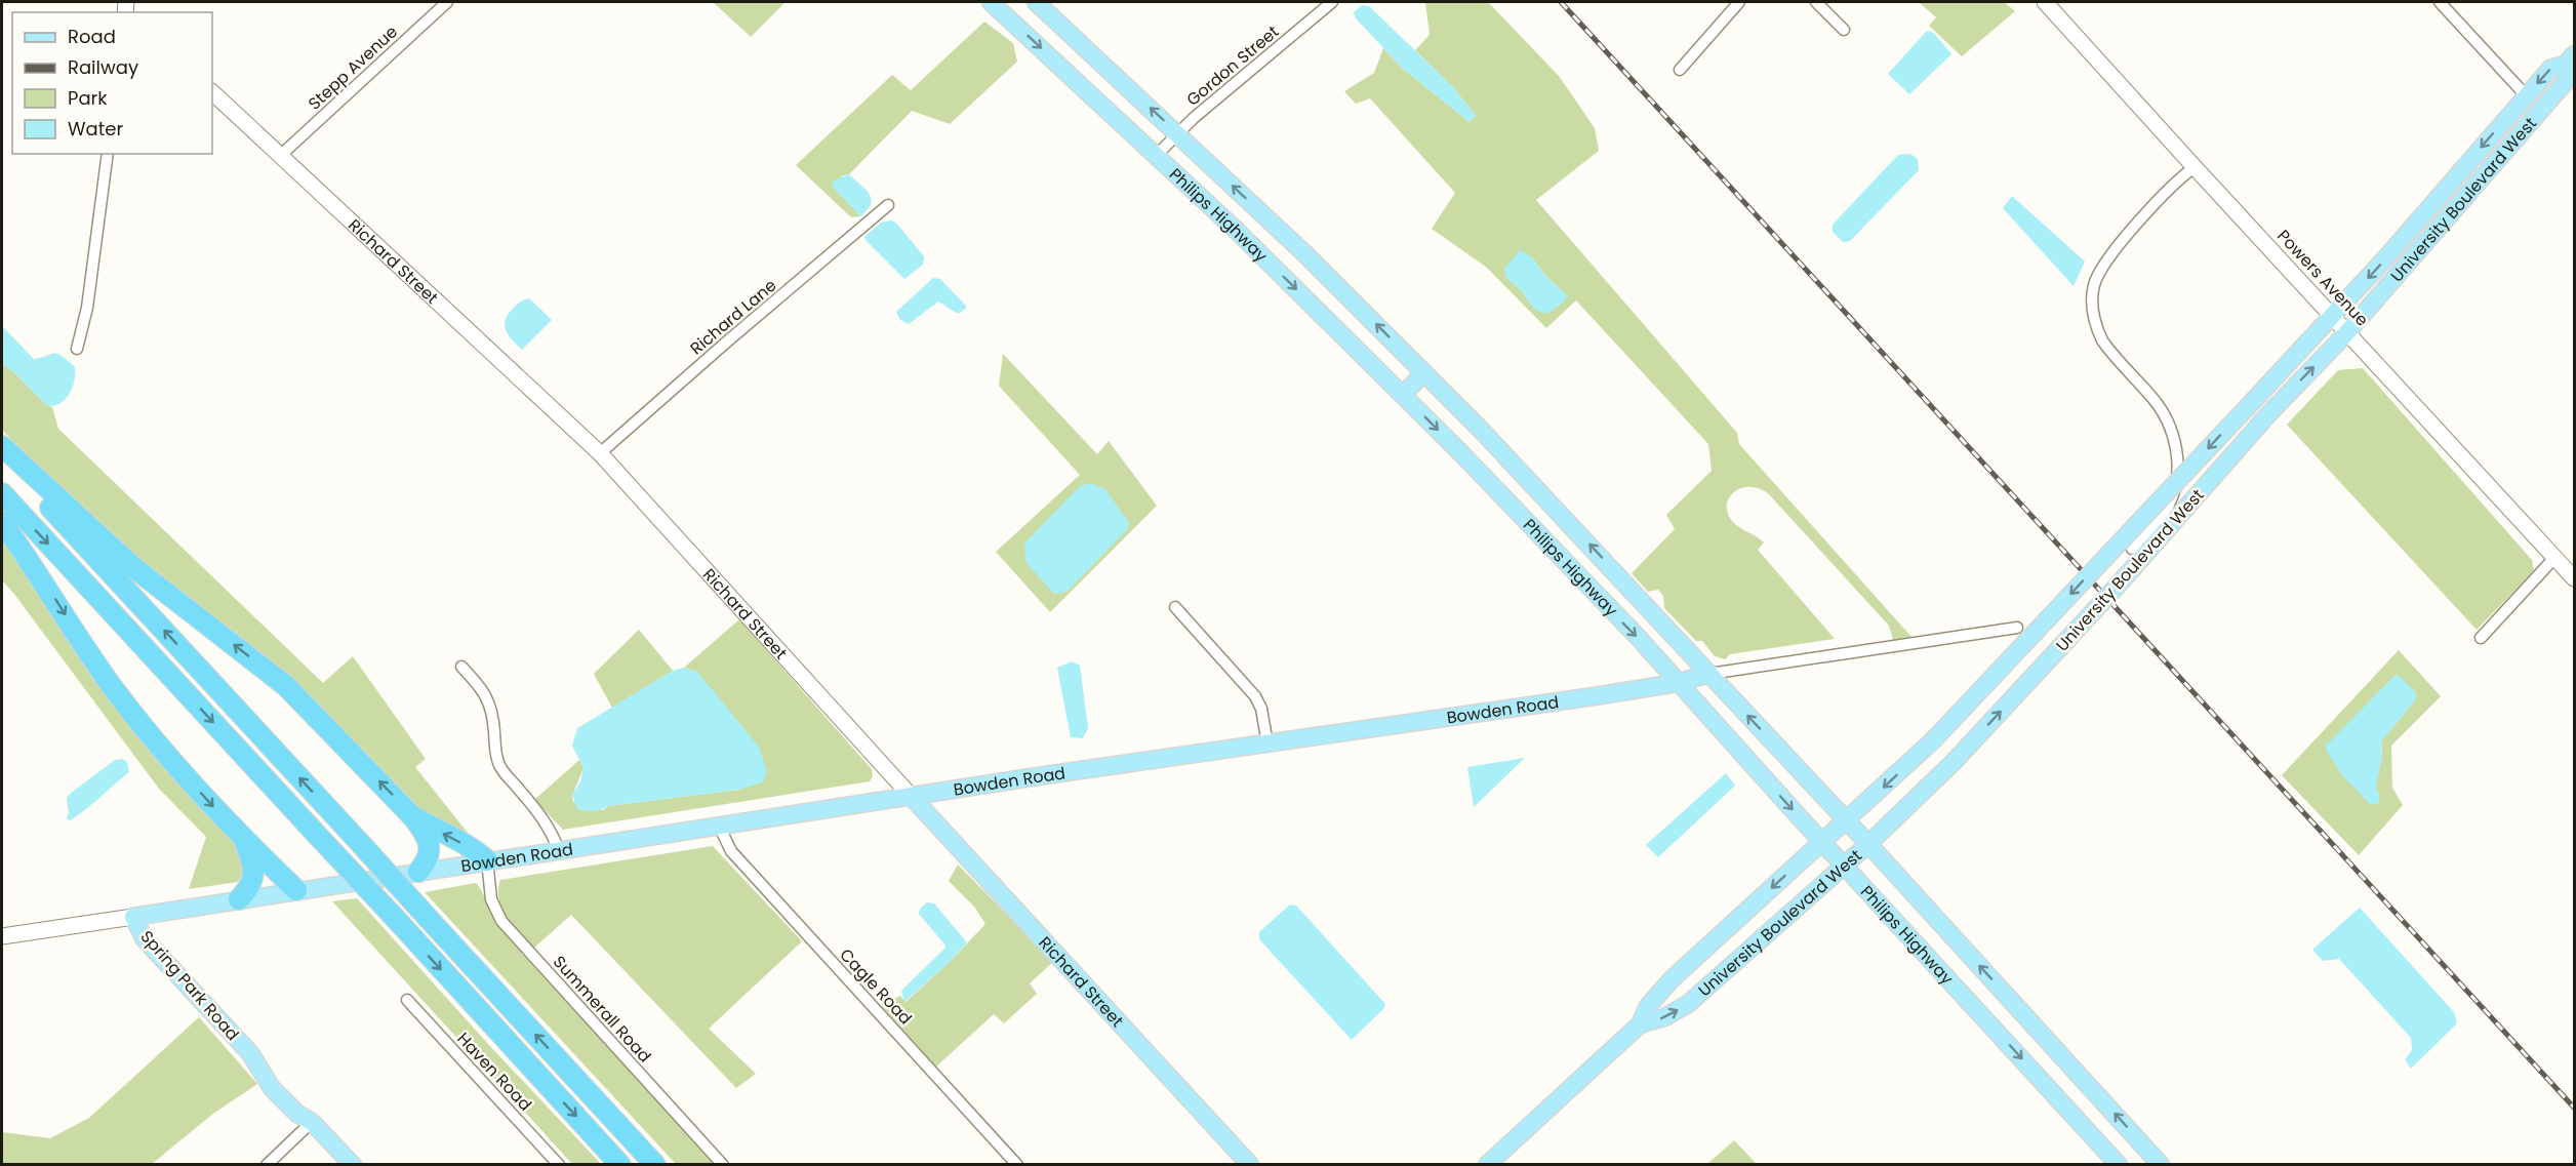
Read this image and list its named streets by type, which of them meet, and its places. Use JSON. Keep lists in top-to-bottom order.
{
  "streets": {
    "main road": [
      "University Boulevard West",
      "Philips Highway",
      "Richard Street",
      "Bowden Road",
      "Spring Park Road"
    ],
    "street": [
      "Gordon Street",
      "Stepp Avenue",
      "Powers Avenue",
      "Richard Lane",
      "Cagle Road",
      "Summerall Road",
      "Haven Road"
    ]
  },
  "crossings": [
    ["Gordon Street", "Philips Highway"],
    ["Stepp Avenue", "Richard Street"],
    ["University Boulevard West", "Philips Highway"],
    ["University Boulevard West", "Powers Avenue"],
    ["Philips Highway", "Bowden Road"],
    ["Richard Street", "Richard Lane"],
    ["Richard Street", "Bowden Road"],
    ["Bowden Road", "Spring Park Road"],
    ["Bowden Road", "Cagle Road"],
    ["Bowden Road", "Summerall Road"]
  ],
  "legend": [
    "Road",
    "Railway",
    "Park",
    "Water"
  ]
}
